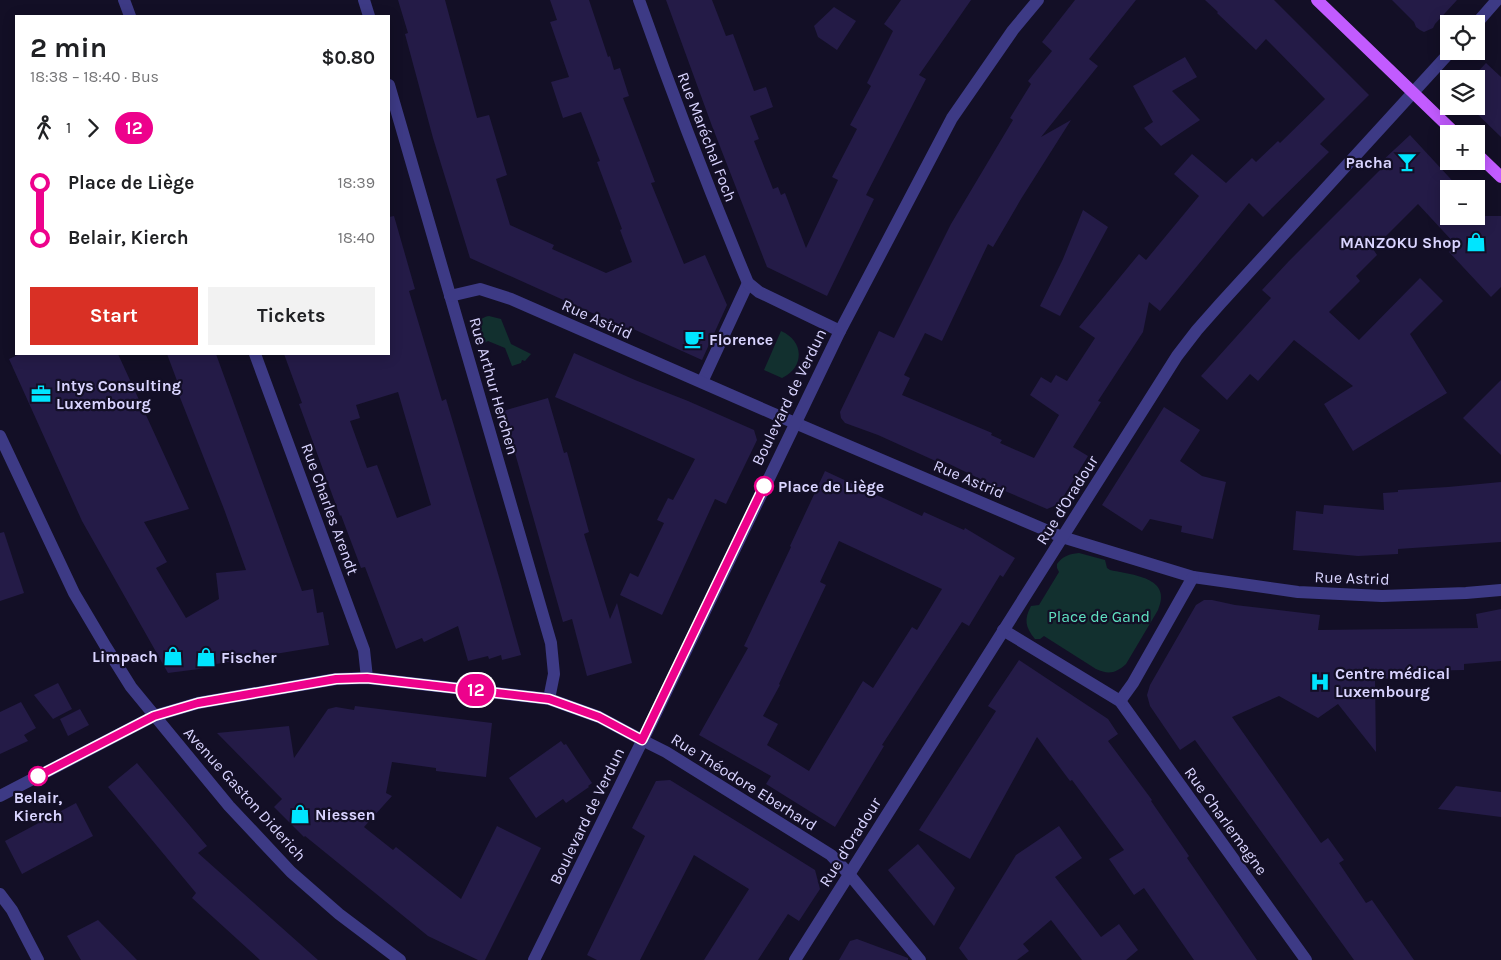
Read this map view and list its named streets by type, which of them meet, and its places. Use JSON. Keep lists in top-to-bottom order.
{
  "streets": {
    "street": [
      "Rue Maréchal Foch",
      "Rue Astrid",
      "Rue Arthur Herchen",
      "Boulevard de Verdun",
      "Rue d'Oradour",
      "Rue Charles Arendt",
      "Rue Théodore Eberhard",
      "Avenue Gaston Diderich",
      "Rue Charlemagne"
    ]
  },
  "crossings": [
    ["Rue Astrid", "Rue Arthur Herchen"],
    ["Rue Astrid", "Boulevard de Verdun"],
    ["Rue Astrid", "Rue d'Oradour"],
    ["Rue Arthur Herchen", "Rue Théodore Eberhard"],
    ["Boulevard de Verdun", "Rue Théodore Eberhard"],
    ["Rue d'Oradour", "Rue Théodore Eberhard"],
    ["Rue d'Oradour", "Rue Charlemagne"],
    ["Rue Charles Arendt", "Rue Théodore Eberhard"],
    ["Rue Théodore Eberhard", "Avenue Gaston Diderich"]
  ],
  "parks": ["Place de Gand"],
  "places": {
    "bar": ["Pacha"],
    "shop": [
      "MANZOKU Shop",
      "Limpach",
      "Fischer",
      "Niessen"
    ],
    "cafe": ["Florence"],
    "office": ["Intys Consulting Luxembourg"],
    "other": ["Place de Liège", "Belair, Kierch"],
    "hospital": ["Centre médical Luxembourg"]
  },
  "lines": ["bus line 12"],
  "page": {
    "on_map": "12",
    "map_buttons": ["+", "−"],
    "heading": ["2 min", "18:38 – 18:40 · Bus", "$0.80"],
    "legs": ["1", "12"],
    "list": [
      {
        "name": "Place de Liège",
        "value": "18:39"
      },
      {
        "name": "Belair, Kierch",
        "value": "18:40"
      }
    ],
    "buttons": ["Start", "Tickets"]
  }
}
